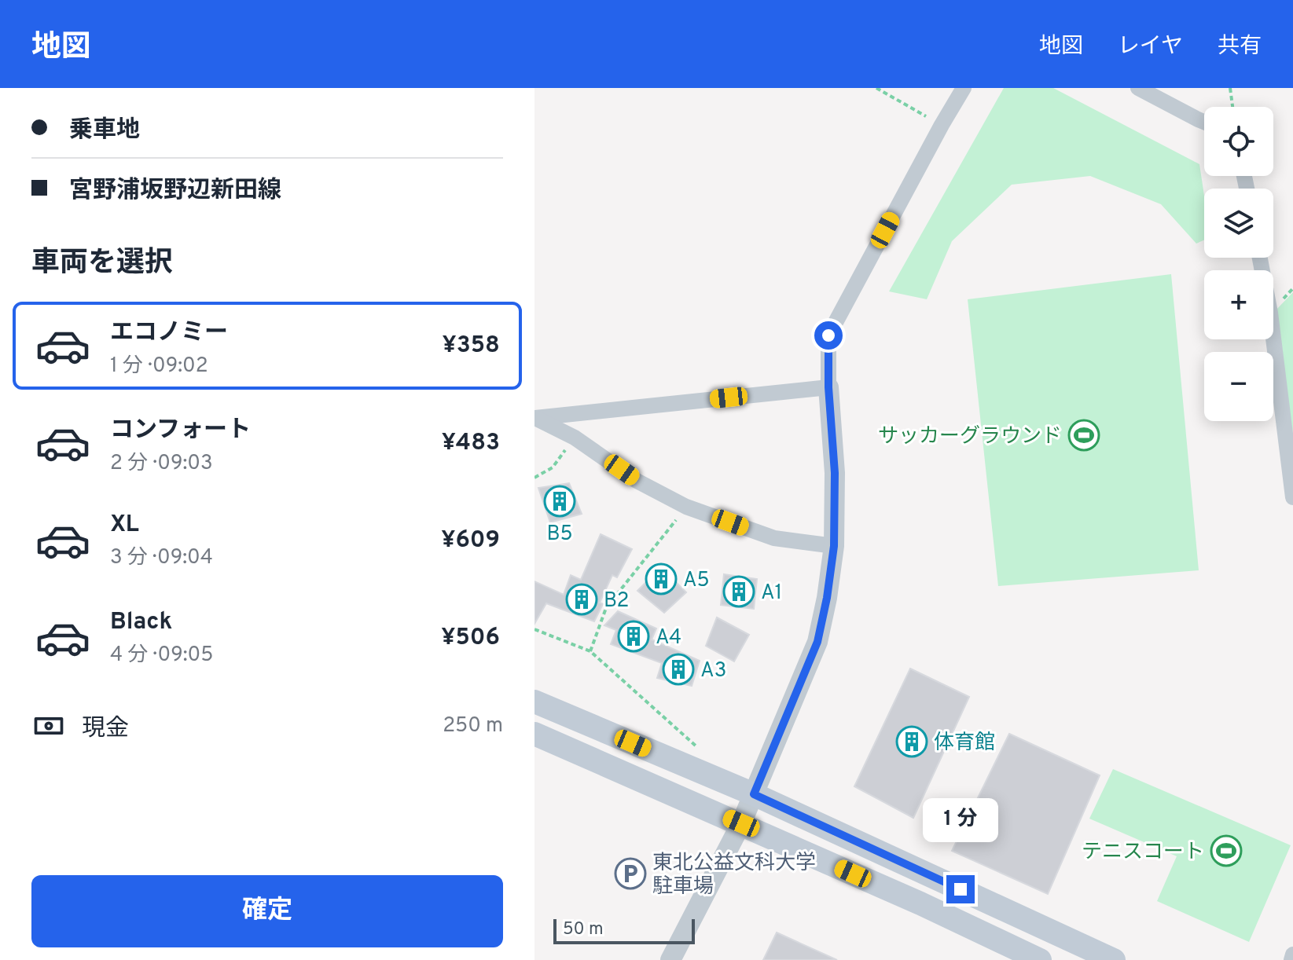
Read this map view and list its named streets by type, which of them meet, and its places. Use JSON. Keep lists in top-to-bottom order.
{
  "places": {
    "sports": ["サッカーグラウンド", "テニスコート"],
    "building": [
      "B5",
      "A5",
      "A1",
      "B2",
      "A4",
      "A3",
      "体育館"
    ],
    "parking": ["東北公益文科大学 駐車場"]
  },
  "scale_bar": "50 m",
  "page": {
    "header": "地図",
    "nav": ["地図", "レイヤ", "共有"],
    "banner": ["乗車地", "宮野浦坂野辺新田線"],
    "map_buttons": ["+", "−"],
    "heading": "車両を選択",
    "list": [
      {
        "name": "エコノミー",
        "note": "1 分 · 09:02",
        "value": "¥358"
      },
      {
        "name": "コンフォート",
        "note": "2 分 · 09:03",
        "value": "¥483"
      },
      {
        "name": "XL",
        "note": "3 分 · 09:04",
        "value": "¥609"
      },
      {
        "name": "Black",
        "note": "4 分 · 09:05",
        "value": "¥506"
      }
    ],
    "pay": ["現金", "250 m"],
    "bubble": "1 分",
    "buttons": "確定",
    "scale": "50 m"
  }
}
